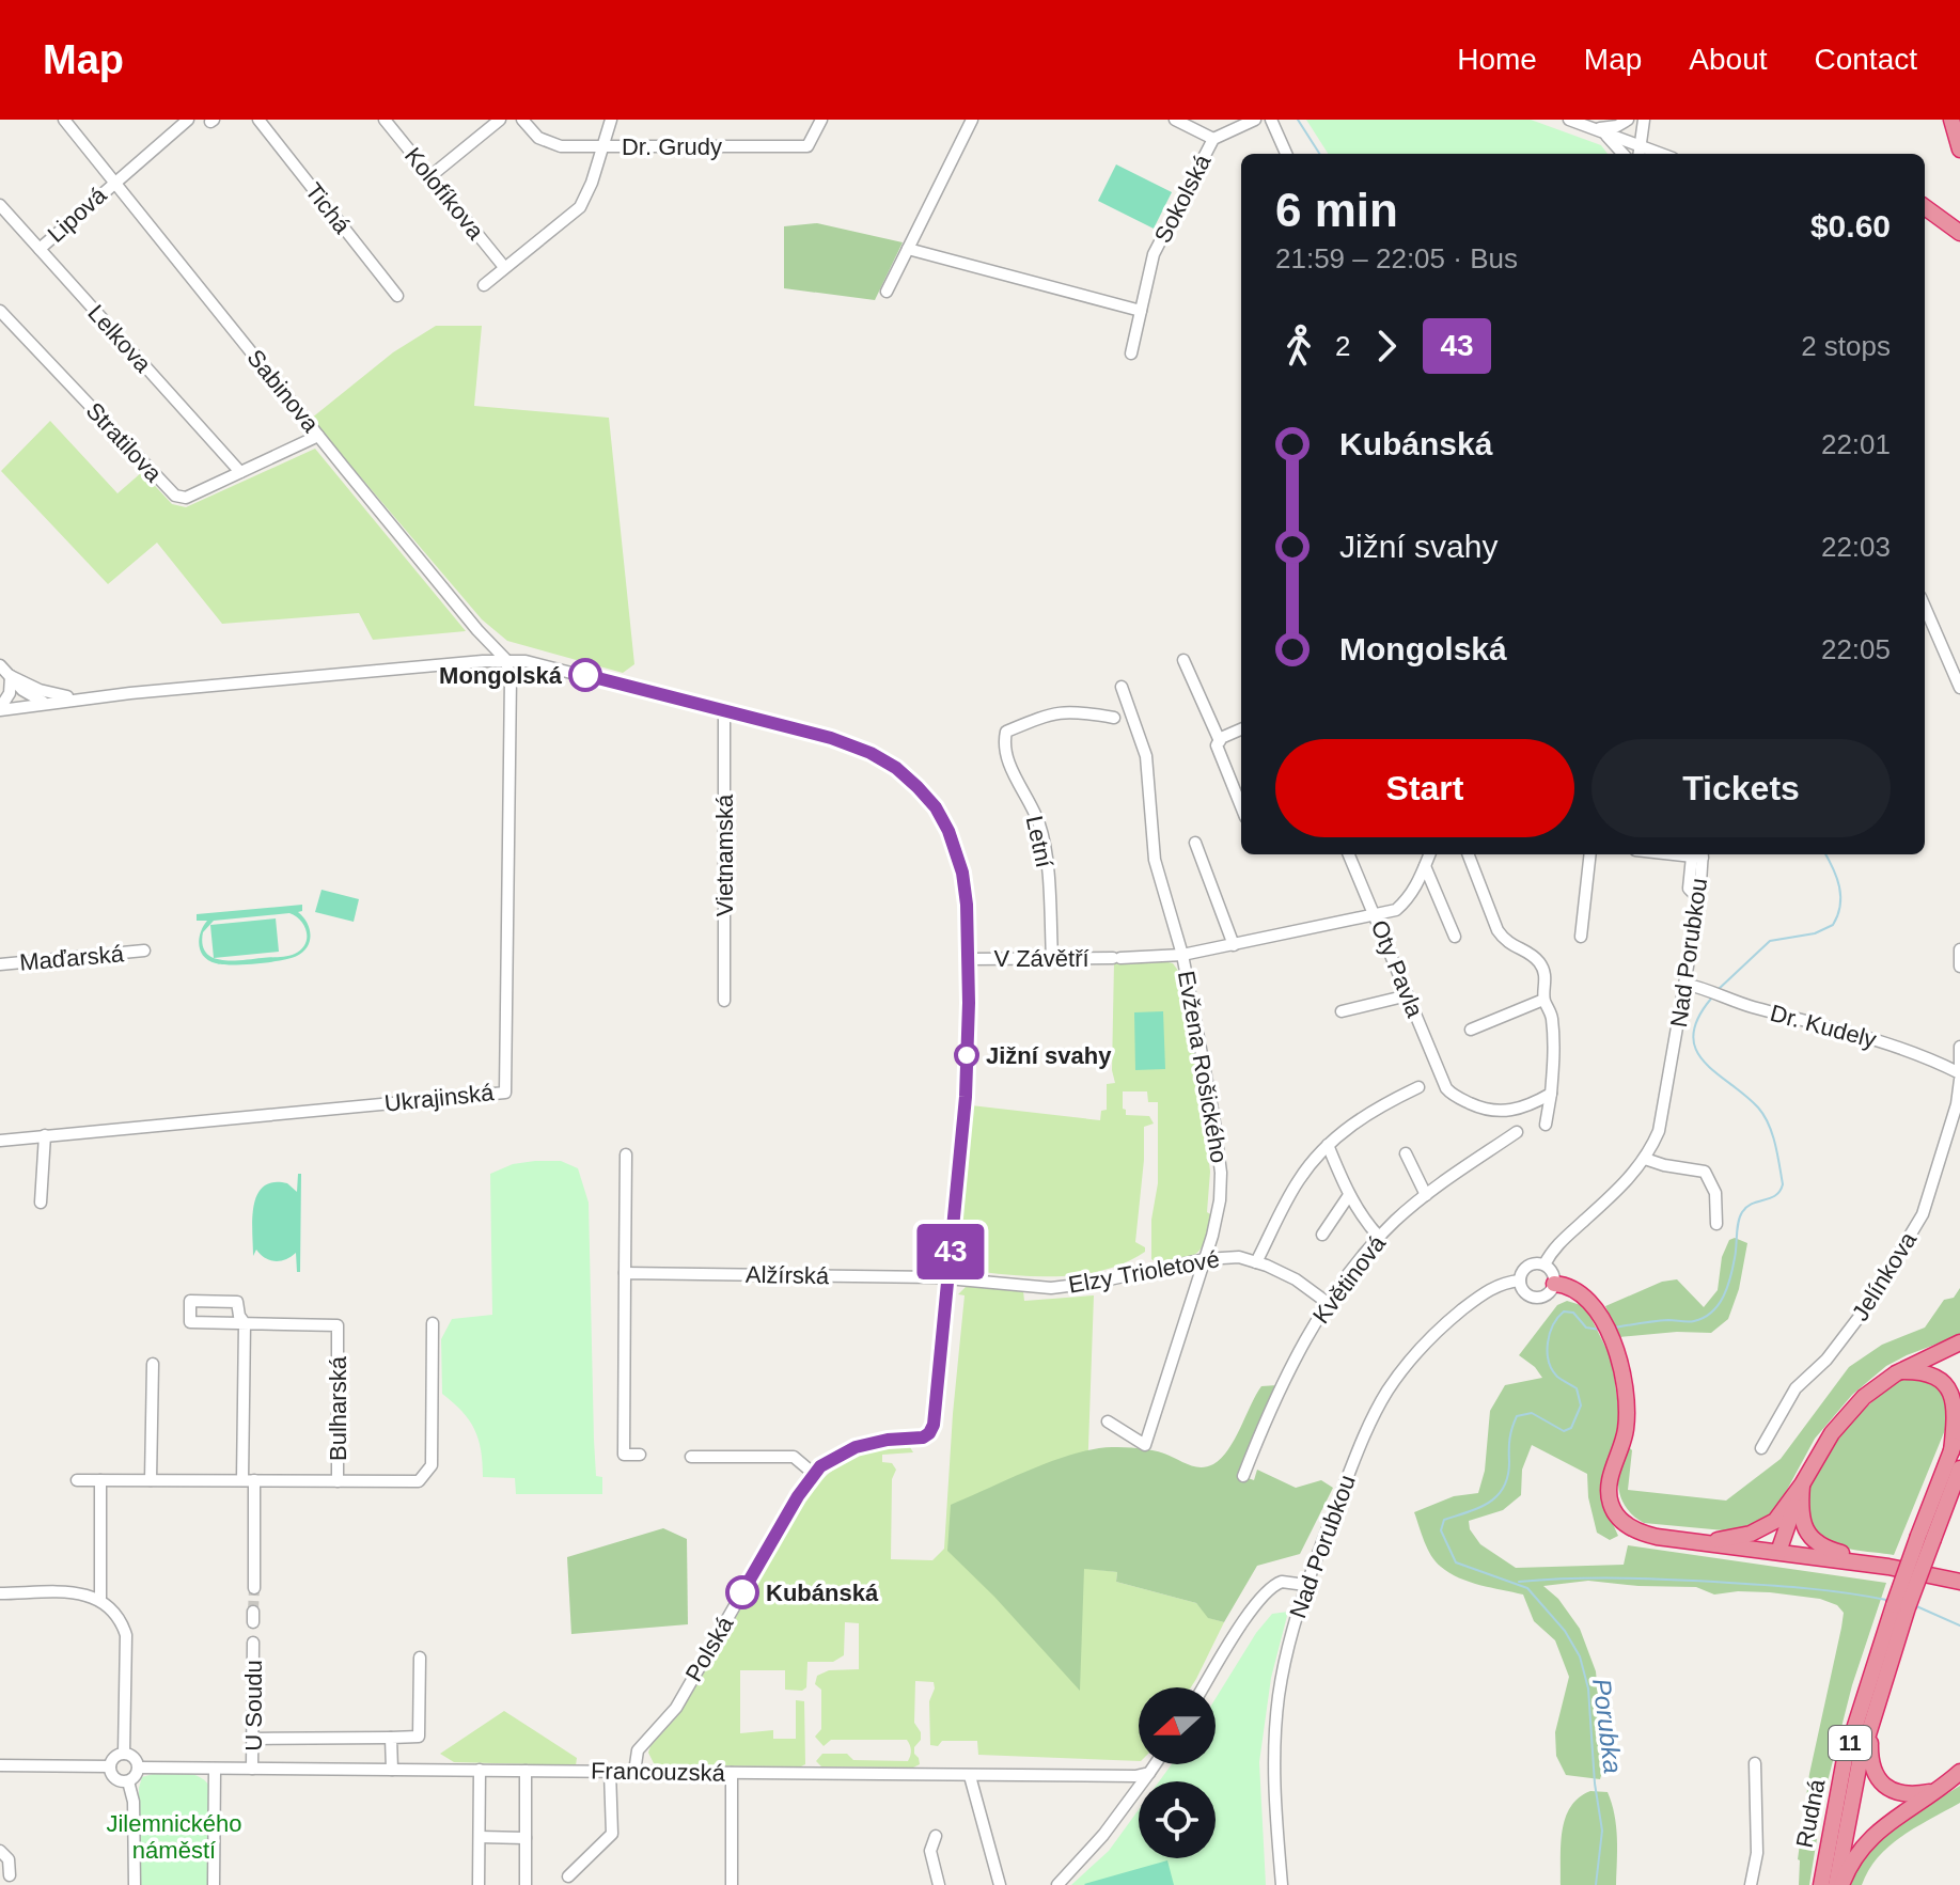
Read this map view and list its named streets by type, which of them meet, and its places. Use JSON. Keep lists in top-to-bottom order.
{
  "streets": {
    "highway": ["11", "Rudná"],
    "street": [
      "Dr. Grudy",
      "Kolofíkova",
      "Sokolská",
      "Tichá",
      "Lipová",
      "Lelkova",
      "Sabinova",
      "Stratilova",
      "Letní",
      "Vietnamská",
      "Nad Porubkou",
      "Maďarská",
      "V Závětří",
      "Oty Pavla",
      "Dr. Kudely",
      "Evžena Rošického",
      "Ukrajinská",
      "Elzy Trioletové",
      "Alžírská",
      "Jelínkova",
      "Květinová",
      "Bulharská",
      "Polská",
      "U Soudu",
      "Francouzská"
    ]
  },
  "crossings": [
    ["Lipová", "Lelkova"],
    ["Lipová", "Sabinova"],
    ["Lelkova", "Stratilova"],
    ["Sabinova", "Stratilova"],
    ["Sabinova", "Ukrajinská"],
    ["Sabinova", "Polská"],
    ["Letní", "V Závětří"],
    ["Vietnamská", "Polská"],
    ["Nad Porubkou", "Dr. Kudely"],
    ["V Závětří", "Oty Pavla"],
    ["V Závětří", "Evžena Rošického"],
    ["V Závětří", "Polská"],
    ["Evžena Rošického", "Elzy Trioletové"],
    ["Ukrajinská", "Polská"],
    ["Elzy Trioletové", "Alžírská"],
    ["Elzy Trioletové", "Květinová"],
    ["Elzy Trioletové", "Polská"],
    ["Alžírská", "Polská"],
    ["Polská", "Francouzská"],
    ["U Soudu", "Francouzská"],
    ["11", "Rudná"]
  ],
  "water": ["Porubka"],
  "parks": ["Jilemnického náměstí"],
  "places": ["Mongolská", "Jižní svahy", "Kubánská"],
  "lines": ["bus line 43"],
  "north": "left",
  "page": {
    "header": "Map",
    "nav": [
      "Home",
      "Map",
      "About",
      "Contact"
    ],
    "on_map": "43",
    "heading": ["6 min", "21:59 – 22:05 · Bus", "$0.60"],
    "legs": ["2", "43", "2 stops"],
    "list": [
      {
        "name": "Kubánská",
        "value": "22:01"
      },
      {
        "name": "Jižní svahy",
        "value": "22:03"
      },
      {
        "name": "Mongolská",
        "value": "22:05"
      }
    ],
    "buttons": ["Start", "Tickets"]
  }
}
